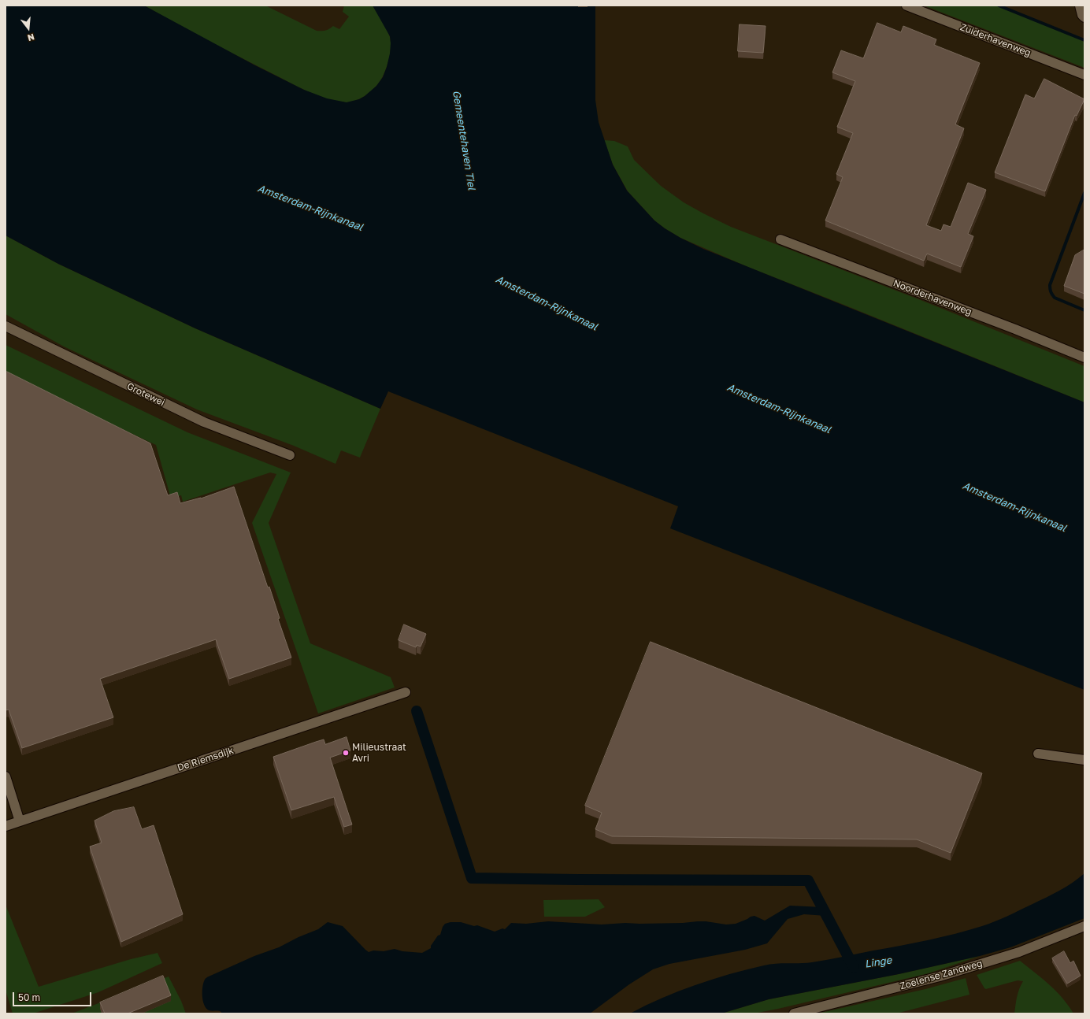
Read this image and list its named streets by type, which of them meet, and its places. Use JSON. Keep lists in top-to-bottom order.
{
  "streets": {
    "street": [
      "Zuiderhavenweg",
      "Noorderhavenweg",
      "Grotewei",
      "De Riemsdijk",
      "Zoelense Zandweg"
    ]
  },
  "water": ["Gemeentehaven Tiel", "Amsterdam-Rijnkanaal", "Linge"],
  "places": ["Milieustraat Avri"],
  "scale_bar": "50 m",
  "north": "bottom"
}
